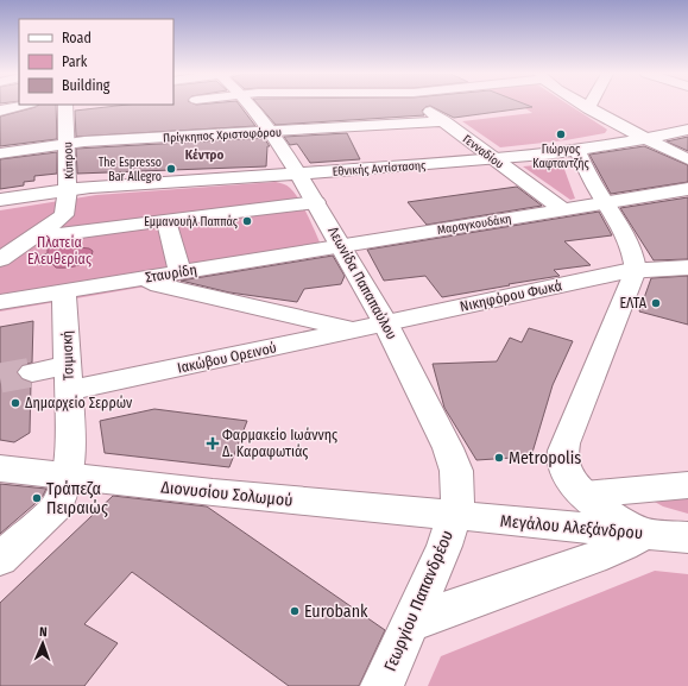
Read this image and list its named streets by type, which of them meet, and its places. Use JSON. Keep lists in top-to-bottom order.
{
  "streets": {
    "street": [
      "Πρίγκηπος Χριστοφόρου",
      "Γενναδίου",
      "Κύπρου",
      "Εθνικής Αντίστασης",
      "Μαραγκουδάκη",
      "Σταυρίδη",
      "Λεωνίδα Παπαπαύλου",
      "Νικηφόρου Φωκά",
      "Τσιμισκή",
      "Ιακώβου Ορεινού",
      "Διονυσίου Σολωμού",
      "Μεγάλου Αλεξάνδρου",
      "Γεωργίου Παπανδρέου"
    ]
  },
  "crossings": [
    ["Πρίγκηπος Χριστοφόρου", "Γενναδίου"],
    ["Πρίγκηπος Χριστοφόρου", "Κύπρου"],
    ["Πρίγκηπος Χριστοφόρου", "Λεωνίδα Παπαπαύλου"],
    ["Γενναδίου", "Εθνικής Αντίστασης"],
    ["Γενναδίου", "Μαραγκουδάκη"],
    ["Κύπρου", "Εθνικής Αντίστασης"],
    ["Εθνικής Αντίστασης", "Λεωνίδα Παπαπαύλου"],
    ["Μαραγκουδάκη", "Σταυρίδη"],
    ["Μαραγκουδάκη", "Λεωνίδα Παπαπαύλου"],
    ["Σταυρίδη", "Λεωνίδα Παπαπαύλου"],
    ["Σταυρίδη", "Τσιμισκή"],
    ["Λεωνίδα Παπαπαύλου", "Νικηφόρου Φωκά"],
    ["Λεωνίδα Παπαπαύλου", "Ιακώβου Ορεινού"],
    ["Λεωνίδα Παπαπαύλου", "Διονυσίου Σολωμού"],
    ["Λεωνίδα Παπαπαύλου", "Μεγάλου Αλεξάνδρου"],
    ["Λεωνίδα Παπαπαύλου", "Γεωργίου Παπανδρέου"],
    ["Νικηφόρου Φωκά", "Ιακώβου Ορεινού"],
    ["Τσιμισκή", "Ιακώβου Ορεινού"],
    ["Τσιμισκή", "Διονυσίου Σολωμού"],
    ["Διονυσίου Σολωμού", "Μεγάλου Αλεξάνδρου"],
    ["Διονυσίου Σολωμού", "Γεωργίου Παπανδρέου"],
    ["Μεγάλου Αλεξάνδρου", "Γεωργίου Παπανδρέου"]
  ],
  "districts": ["Κέντρο"],
  "parks": ["Πλατεία Ελευθερίας"],
  "places": {
    "other": [
      "Γιώργος Καφταντζής",
      "The Espresso Bar Allegro",
      "Εμμανουήλ Παππάς",
      "ΕΛΤΑ",
      "Δημαρχείο Σερρών",
      "Metropolis",
      "Τράπεζα Πειραιώς",
      "Eurobank"
    ],
    "health": ["Φαρμακείο Ιωάννης Δ. Καραφωτιάς"]
  },
  "legend": ["Road", "Park", "Building"],
  "north": "top"
}
